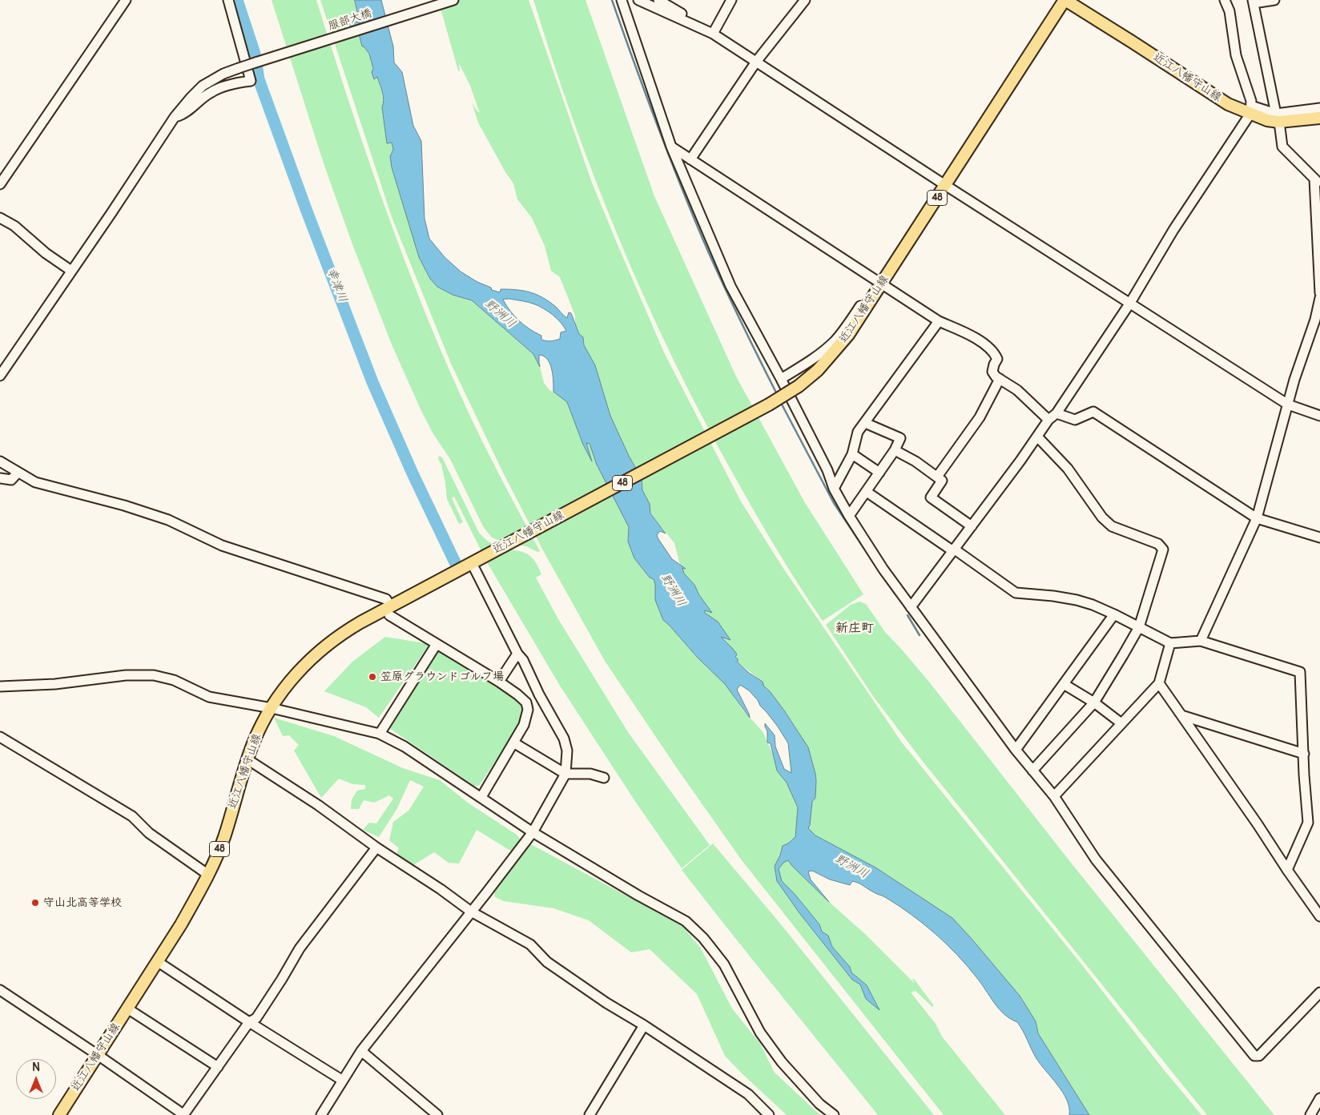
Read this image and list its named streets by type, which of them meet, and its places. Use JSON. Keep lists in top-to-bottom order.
{
  "streets": {
    "main road": ["近江八幡守山線", "48"],
    "street": ["服部大橋"]
  },
  "districts": ["新庄町"],
  "water": ["幸津川", "野洲川"],
  "places": ["笠原グラウンドゴルフ場", "守山北高等学校"],
  "north": "top"
}
